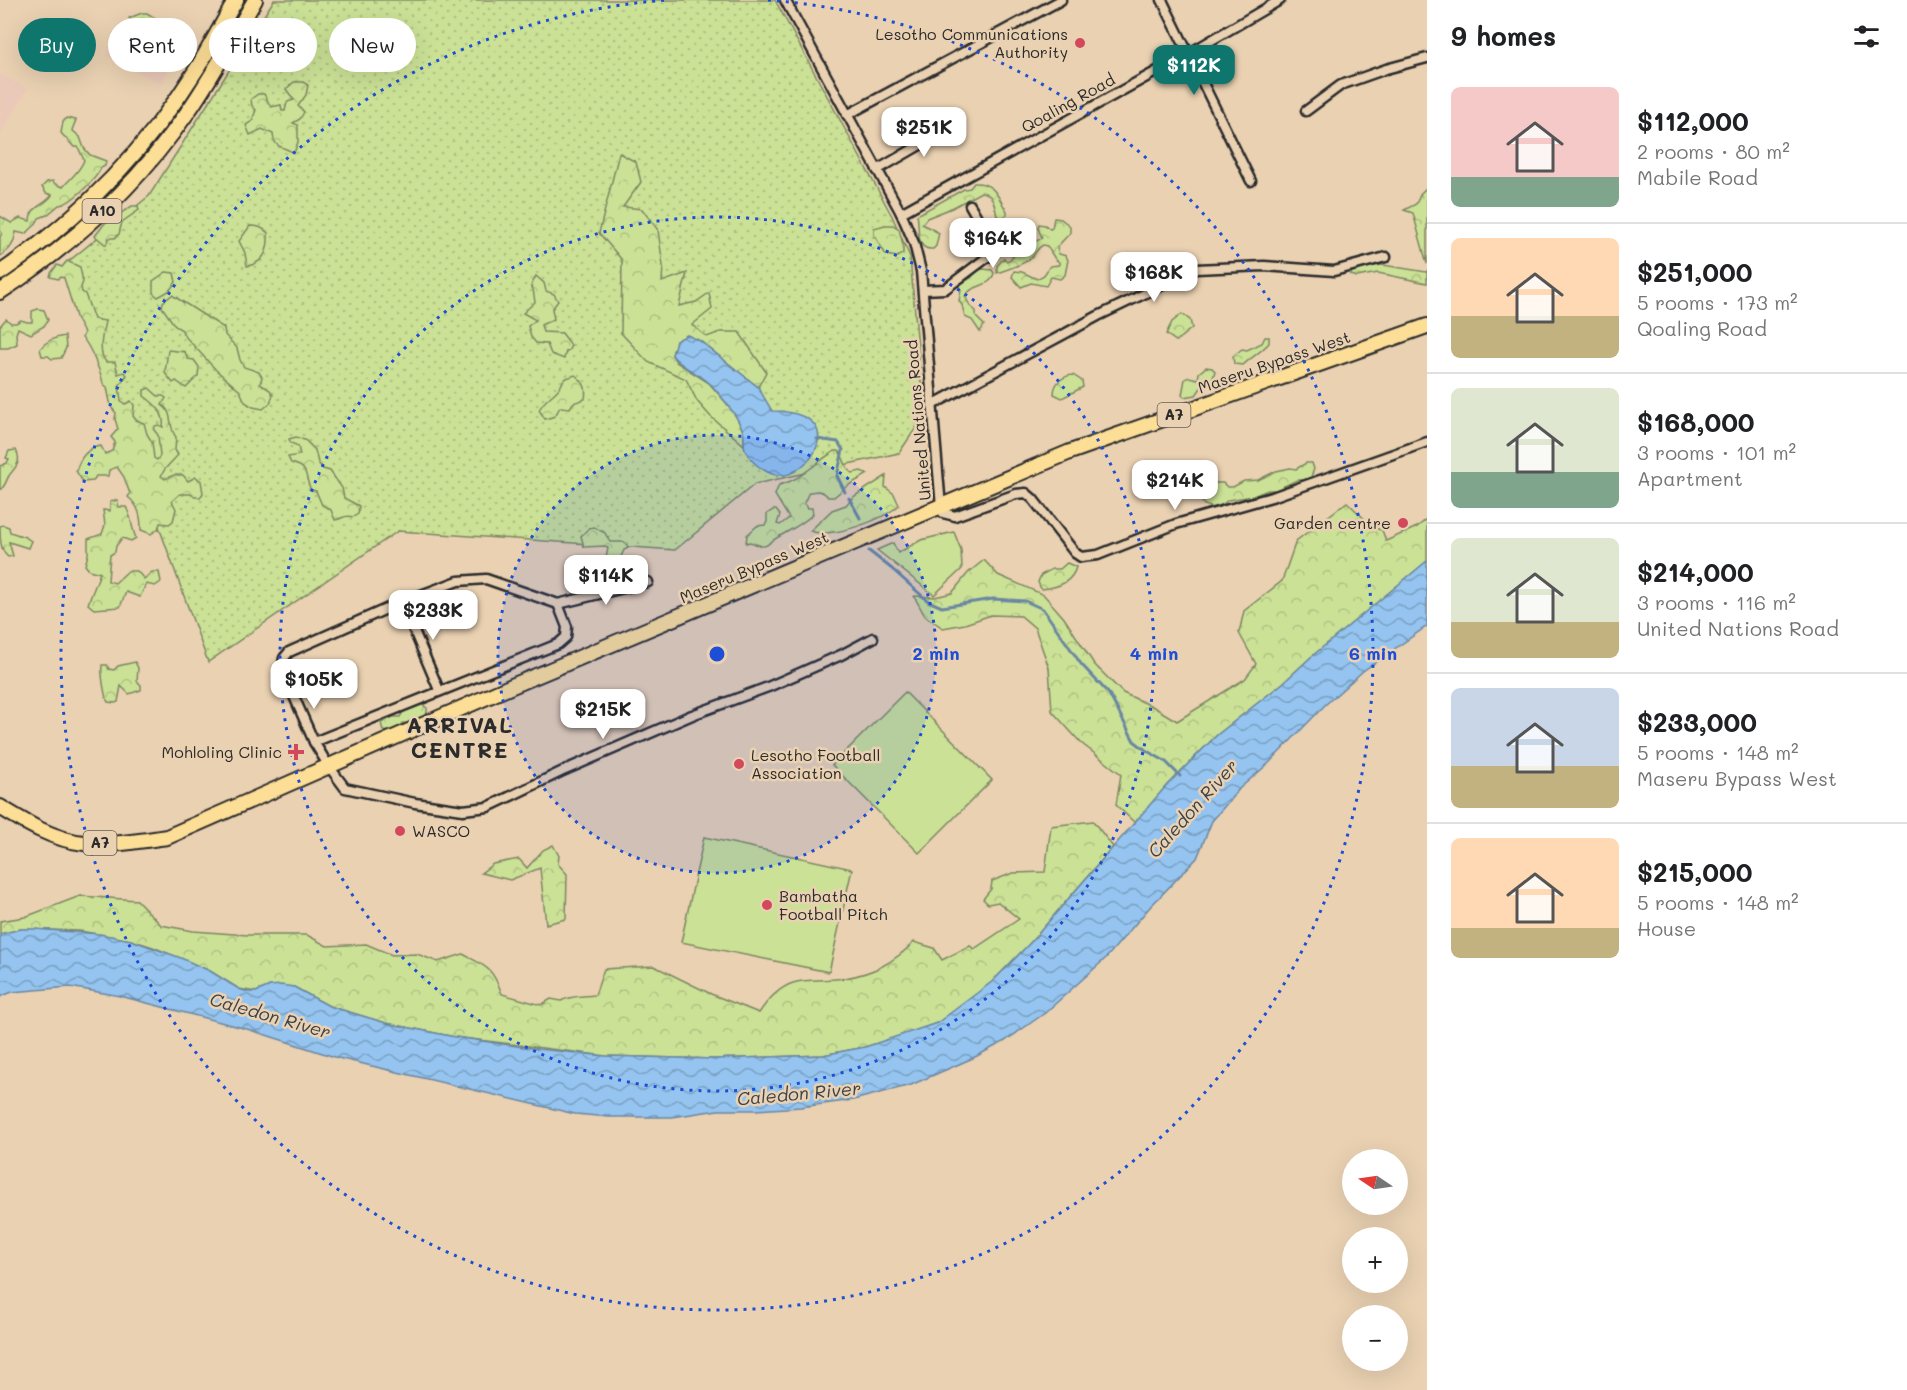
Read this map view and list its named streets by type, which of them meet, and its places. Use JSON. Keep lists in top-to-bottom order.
{
  "streets": {
    "main road": ["A10", "Maseru Bypass West", "A7"],
    "street": ["Qoaling Road", "United Nations Road"]
  },
  "crossings": [
    ["Qoaling Road", "United Nations Road"],
    ["Maseru Bypass West", "United Nations Road"]
  ],
  "districts": ["ARRIVAL CENTRE"],
  "water": ["Caledon River"],
  "places": {
    "other": [
      "Lesotho Communications Authority",
      "Garden centre",
      "Lesotho Football Association",
      "WASCO",
      "Bambatha Football Pitch"
    ],
    "health": ["Mohloling Clinic"]
  },
  "north": "left",
  "page": {
    "heading": "9 homes",
    "chip": [
      "Buy",
      "Rent",
      "Filters",
      "New"
    ],
    "price": [
      "$112K",
      "$251K",
      "$164K",
      "$168K",
      "$214K",
      "$114K",
      "$233K",
      "$105K",
      "$215K"
    ],
    "list": [
      {
        "name": "$112,000",
        "note": "2 rooms · 80 m² · Mabile Road"
      },
      {
        "name": "$251,000",
        "note": "5 rooms · 173 m² · Qoaling Road"
      },
      {
        "name": "$168,000",
        "note": "3 rooms · 101 m² · Apartment"
      },
      {
        "name": "$214,000",
        "note": "3 rooms · 116 m² · United Nations Road"
      },
      {
        "name": "$233,000",
        "note": "5 rooms · 148 m² · Maseru Bypass West"
      },
      {
        "name": "$215,000",
        "note": "5 rooms · 148 m² · House"
      }
    ],
    "map_buttons": ["+", "−"]
  },
  "rings": ["2 min", "4 min", "6 min"]
}
